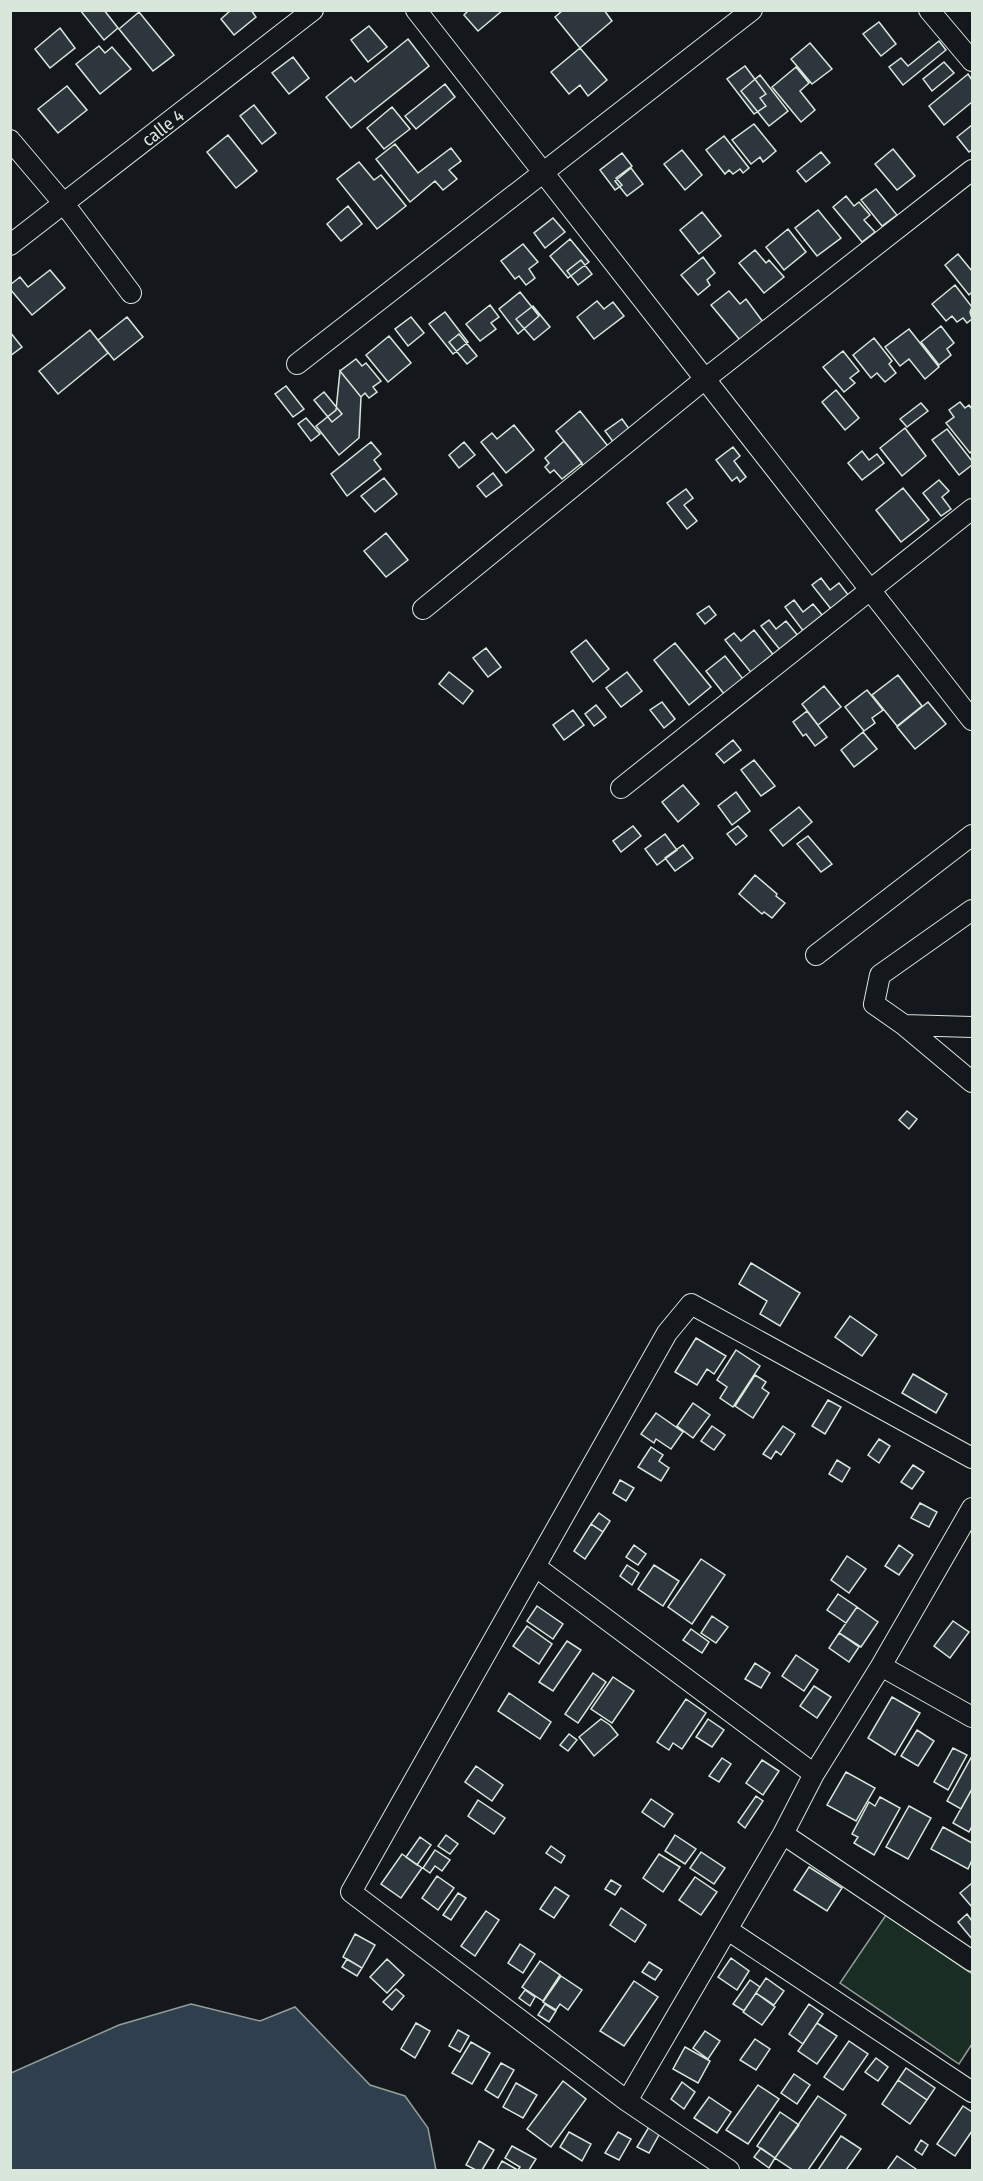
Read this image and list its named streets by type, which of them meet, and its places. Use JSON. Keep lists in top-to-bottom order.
{
  "streets": {
    "street": ["calle 4"]
  }
}
